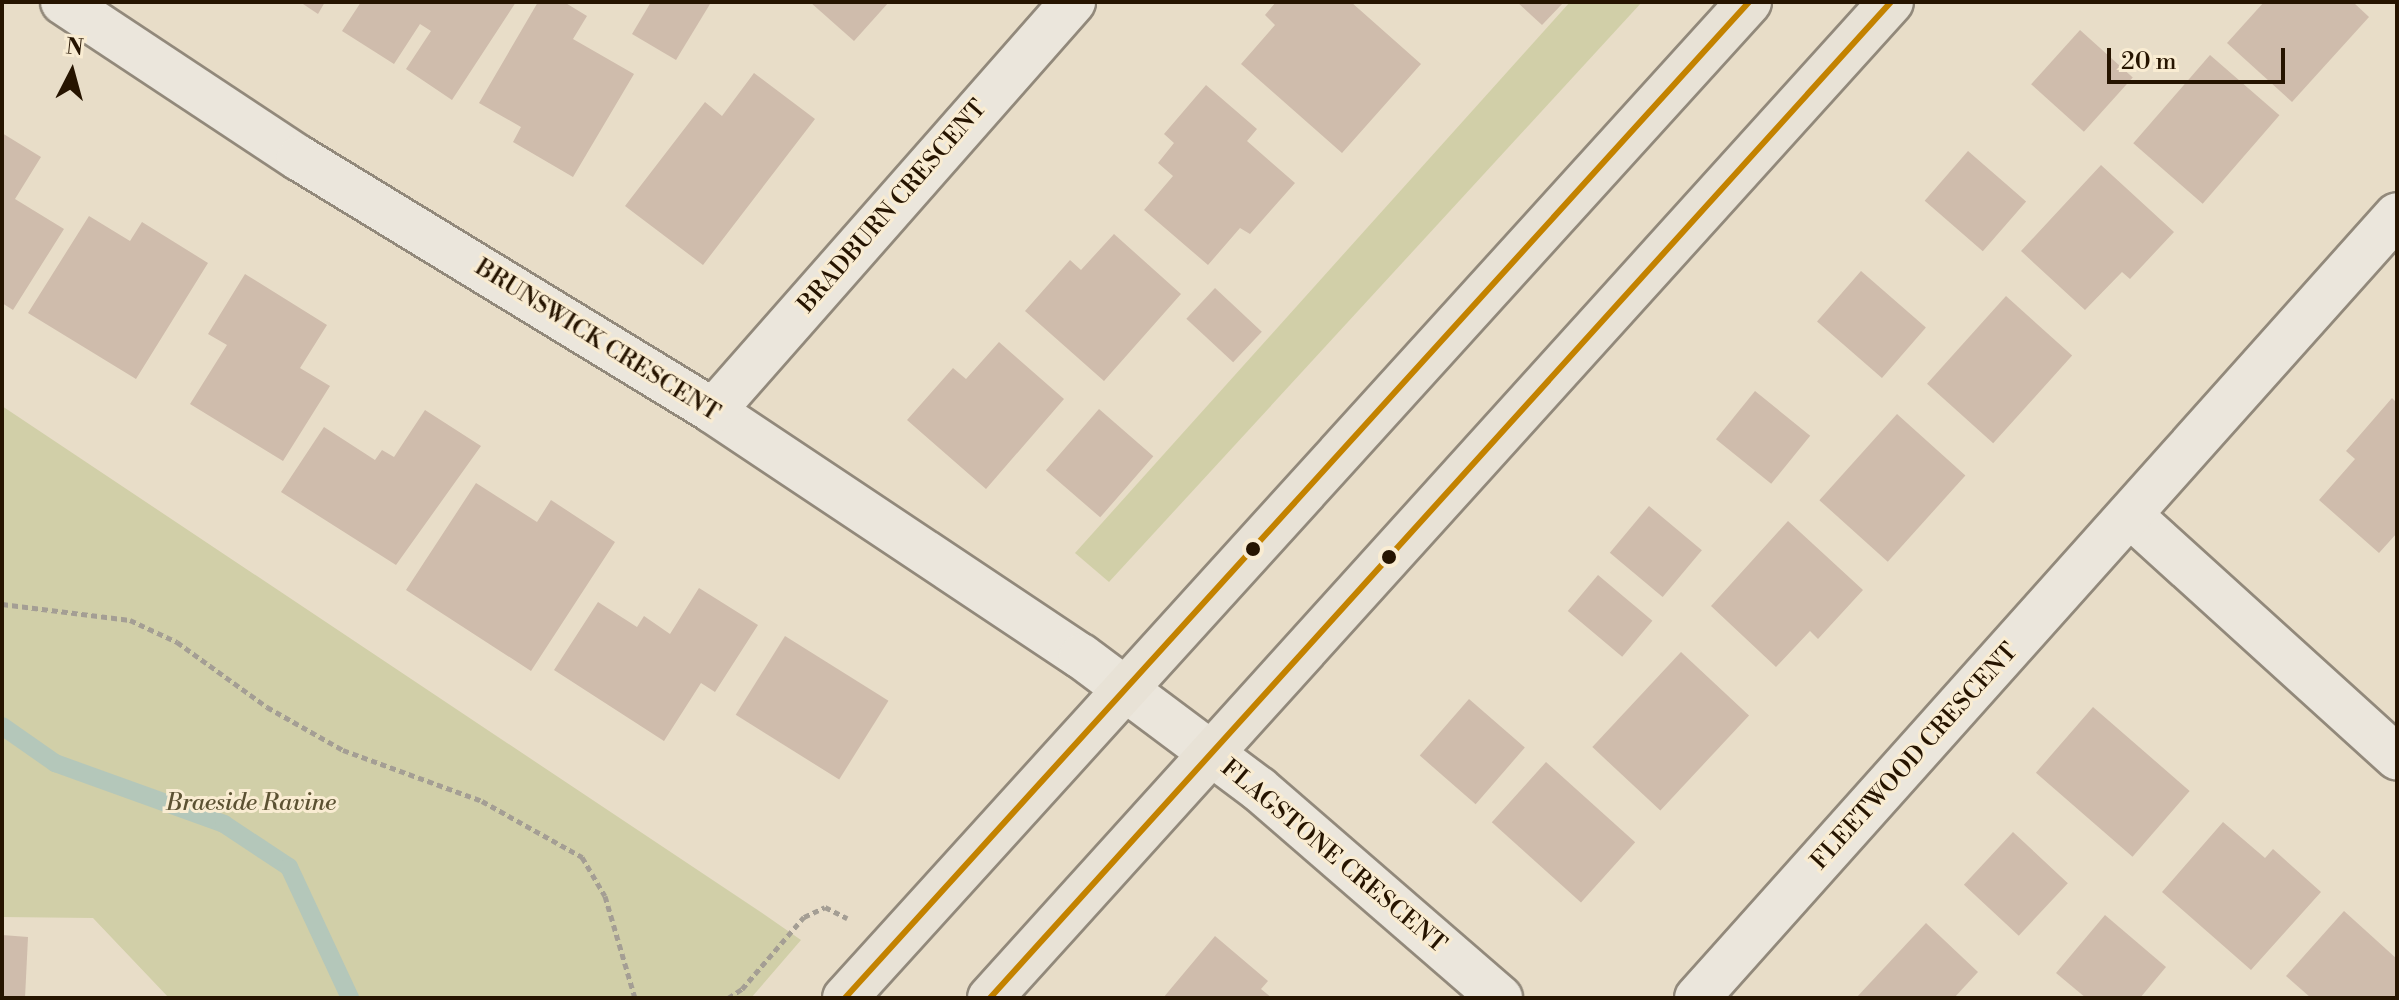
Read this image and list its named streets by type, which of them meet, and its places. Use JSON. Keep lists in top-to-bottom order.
{
  "streets": {
    "street": [
      "BRADBURN CRESCENT",
      "BRUNSWICK CRESCENT",
      "FLEETWOOD CRESCENT",
      "FLAGSTONE CRESCENT"
    ]
  },
  "crossings": [
    ["BRADBURN CRESCENT", "BRUNSWICK CRESCENT"],
    ["BRUNSWICK CRESCENT", "FLAGSTONE CRESCENT"]
  ],
  "parks": ["Braeside Ravine"],
  "scale_bar": "20 m",
  "north": "top"
}
